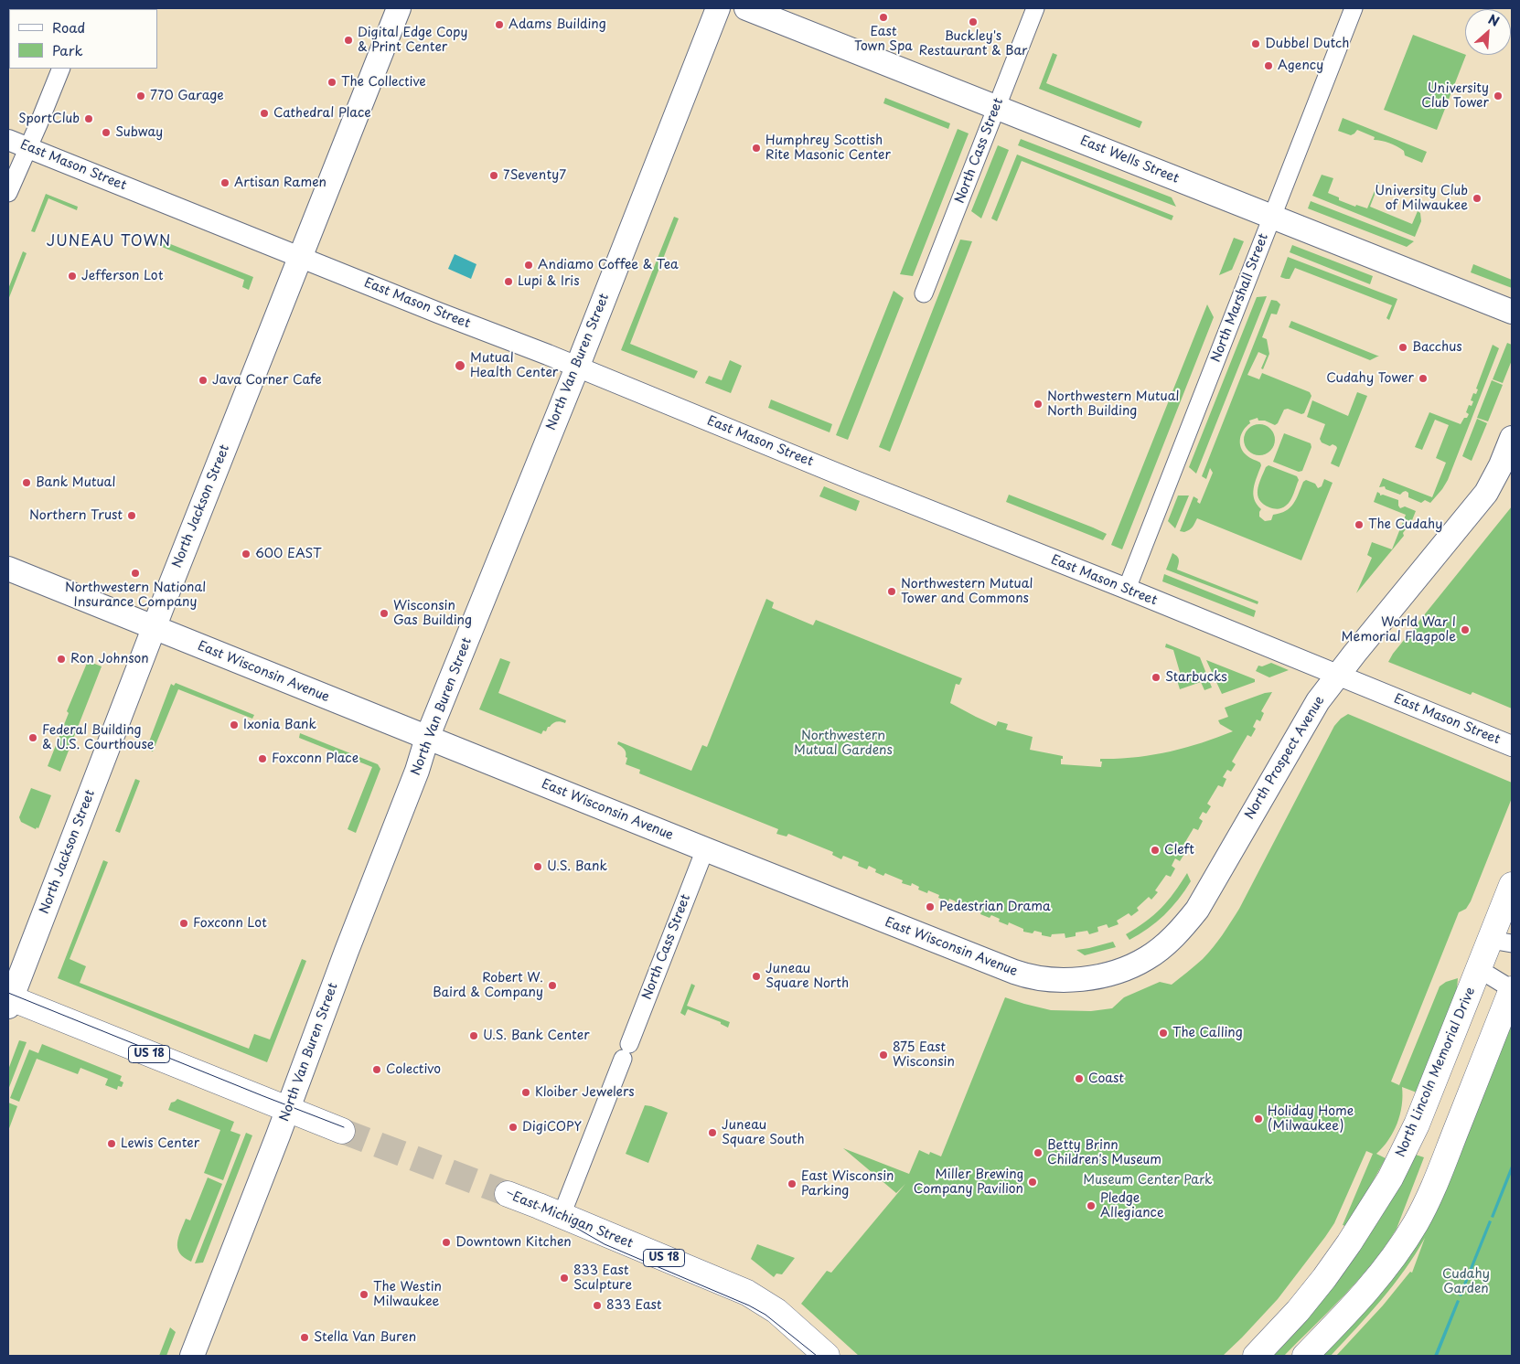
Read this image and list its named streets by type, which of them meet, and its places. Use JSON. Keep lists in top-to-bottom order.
{
  "streets": {
    "main road": [
      "East Wells Street",
      "North Van Buren Street",
      "North Jackson Street",
      "East Wisconsin Avenue",
      "North Prospect Avenue",
      "US 18",
      "North Lincoln Memorial Drive",
      "East Michigan Street"
    ],
    "street": ["North Cass Street", "East Mason Street", "North Marshall Street"]
  },
  "crossings": [
    ["North Cass Street", "East Wells Street"],
    ["North Cass Street", "East Wisconsin Avenue"],
    ["North Cass Street", "East Michigan Street"],
    ["East Wells Street", "North Marshall Street"],
    ["East Mason Street", "North Marshall Street"],
    ["East Mason Street", "North Van Buren Street"],
    ["East Mason Street", "North Jackson Street"],
    ["East Mason Street", "North Prospect Avenue"],
    ["North Van Buren Street", "East Wisconsin Avenue"],
    ["North Van Buren Street", "US 18"],
    ["North Jackson Street", "East Wisconsin Avenue"],
    ["North Jackson Street", "US 18"],
    ["East Wisconsin Avenue", "North Prospect Avenue"]
  ],
  "districts": ["JUNEAU TOWN"],
  "parks": ["Northwestern Mutual Gardens", "Museum Center Park", "Cudahy Garden"],
  "places": [
    "East Town Spa",
    "Buckley's Restaurant & Bar",
    "Adams Building",
    "Digital Edge Copy & Print Center",
    "Dubbel Dutch",
    "Agency",
    "The Collective",
    "770 Garage",
    "University Club Tower",
    "Cathedral Place",
    "SportClub",
    "Subway",
    "Humphrey Scottish Rite Masonic Center",
    "7Seventy7",
    "Artisan Ramen",
    "University Club of Milwaukee",
    "Andiamo Coffee & Tea",
    "Jefferson Lot",
    "Lupi & Iris",
    "Bacchus",
    "Mutual Health Center",
    "Cudahy Tower",
    "Java Corner Cafe",
    "Northwestern Mutual North Building",
    "Bank Mutual",
    "Northern Trust",
    "The Cudahy",
    "600 EAST",
    "Northwestern National Insurance Company",
    "Northwestern Mutual Tower and Commons",
    "Wisconsin Gas Building",
    "World War I Memorial Flagpole",
    "Ron Johnson",
    "Starbucks",
    "Ixonia Bank",
    "Federal Building & U.S. Courthouse",
    "Foxconn Place",
    "Cleft",
    "U.S. Bank",
    "Pedestrian Drama",
    "Foxconn Lot",
    "Juneau Square North",
    "Robert W. Baird & Company",
    "The Calling",
    "U.S. Bank Center",
    "875 East Wisconsin",
    "Colectivo",
    "Coast",
    "Kloiber Jewelers",
    "Holiday Home (Milwaukee)",
    "DigiCOPY",
    "Juneau Square South",
    "Lewis Center",
    "Betty Brinn Children's Museum",
    "Miller Brewing Company Pavilion",
    "East Wisconsin Parking",
    "Pledge Allegiance",
    "Downtown Kitchen",
    "833 East Sculpture",
    "The Westin Milwaukee",
    "833 East",
    "Stella Van Buren"
  ],
  "legend": ["Road", "Park"],
  "north": "top right"
}
